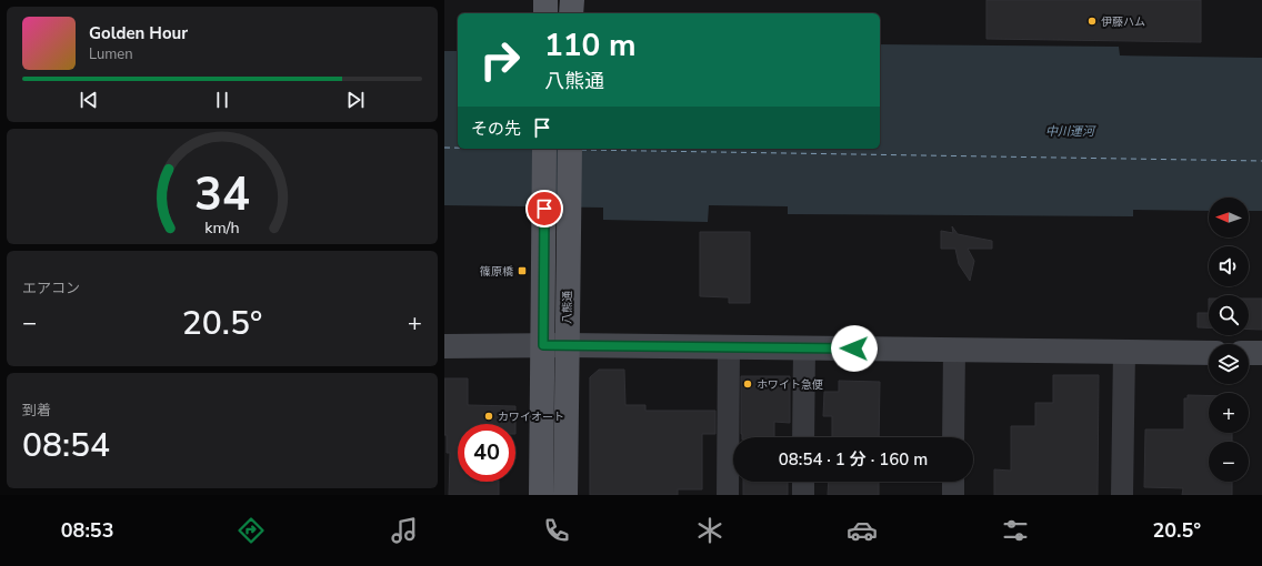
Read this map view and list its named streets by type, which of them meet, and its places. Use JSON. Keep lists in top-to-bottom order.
{
  "streets": {
    "main road": ["八熊通"]
  },
  "water": ["中川運河"],
  "places": {
    "other": ["伊藤ハム", "ホワイト急便", "カワイオート"],
    "transit": ["篠原橋"]
  },
  "north": "left",
  "page": {
    "turn": ["110 m", "八熊通"],
    "song": ["Golden Hour", "Lumen"],
    "then": "その先",
    "map_buttons": ["+", "−"],
    "tile": [
      "エアコン",
      ["到着", "08:54"]
    ],
    "heat": ["−", "20.5°", "+"],
    "limit": "40",
    "trip": "08:54 · 1 分 · 160 m",
    "tabs": ["08:53", "20.5°"],
    "gauge": ["34", "km/h"]
  }
}
